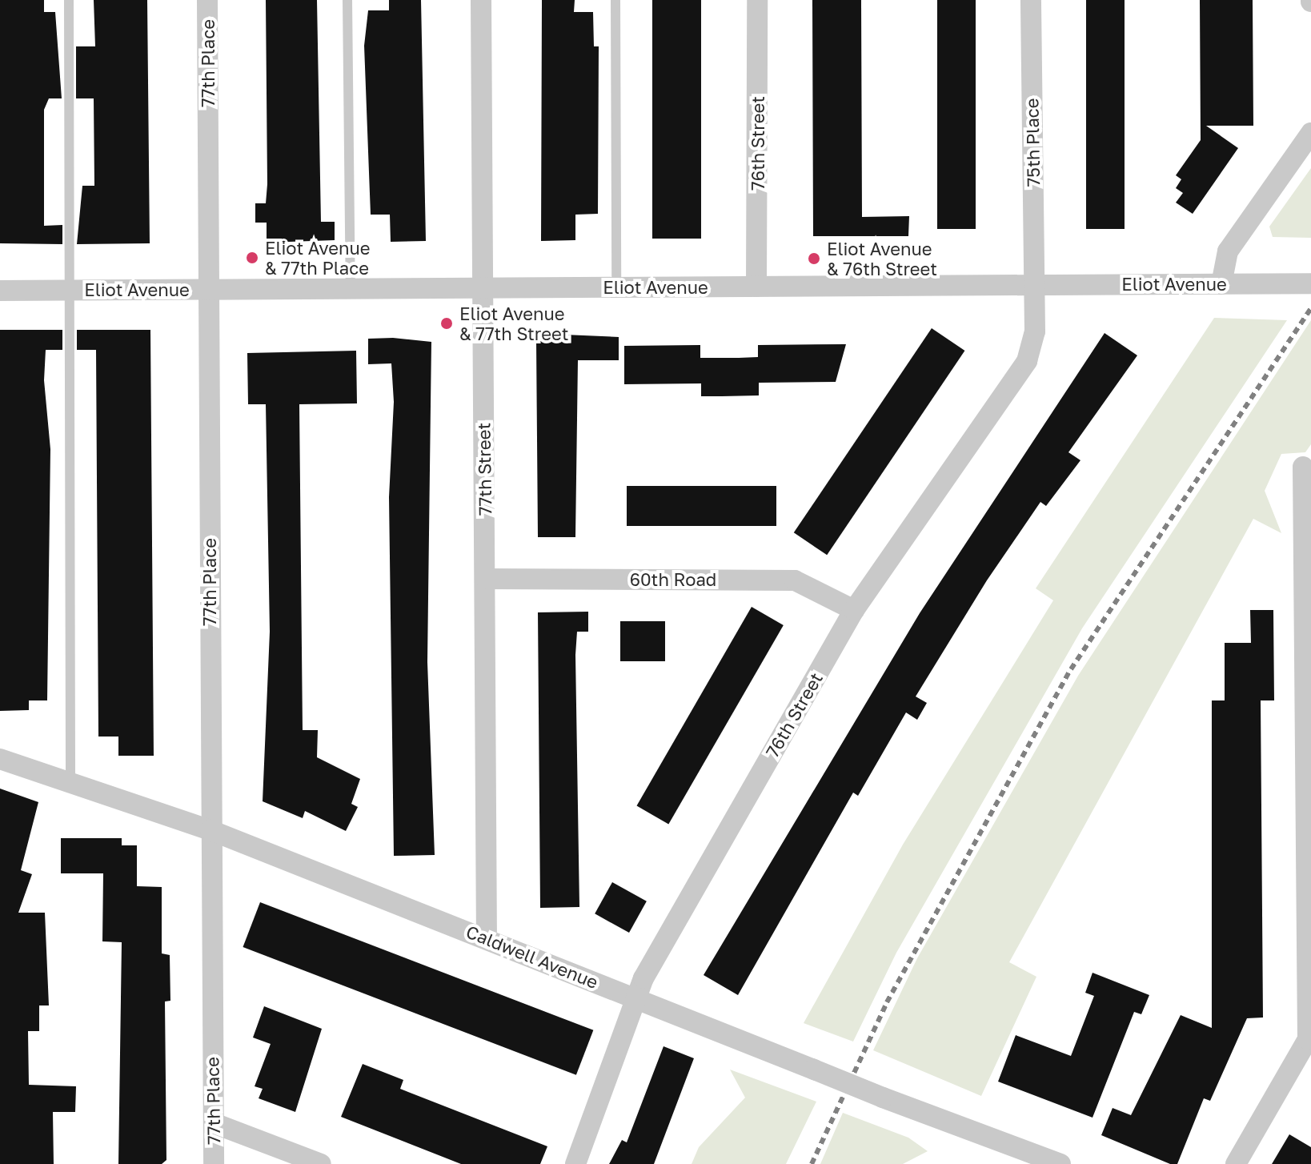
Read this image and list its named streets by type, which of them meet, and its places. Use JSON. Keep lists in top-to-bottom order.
{
  "streets": {
    "street": [
      "77th Place",
      "75th Place",
      "76th Street",
      "Eliot Avenue",
      "77th Street",
      "60th Road",
      "Caldwell Avenue"
    ]
  },
  "crossings": [
    ["77th Place", "Eliot Avenue"],
    ["77th Place", "Caldwell Avenue"],
    ["75th Place", "76th Street"],
    ["75th Place", "Eliot Avenue"],
    ["76th Street", "Eliot Avenue"],
    ["76th Street", "60th Road"],
    ["76th Street", "Caldwell Avenue"],
    ["Eliot Avenue", "77th Street"],
    ["77th Street", "60th Road"],
    ["77th Street", "Caldwell Avenue"]
  ],
  "places": ["Eliot Avenue & 77th Place", "Eliot Avenue & 76th Street", "Eliot Avenue & 77th Street"]
}
